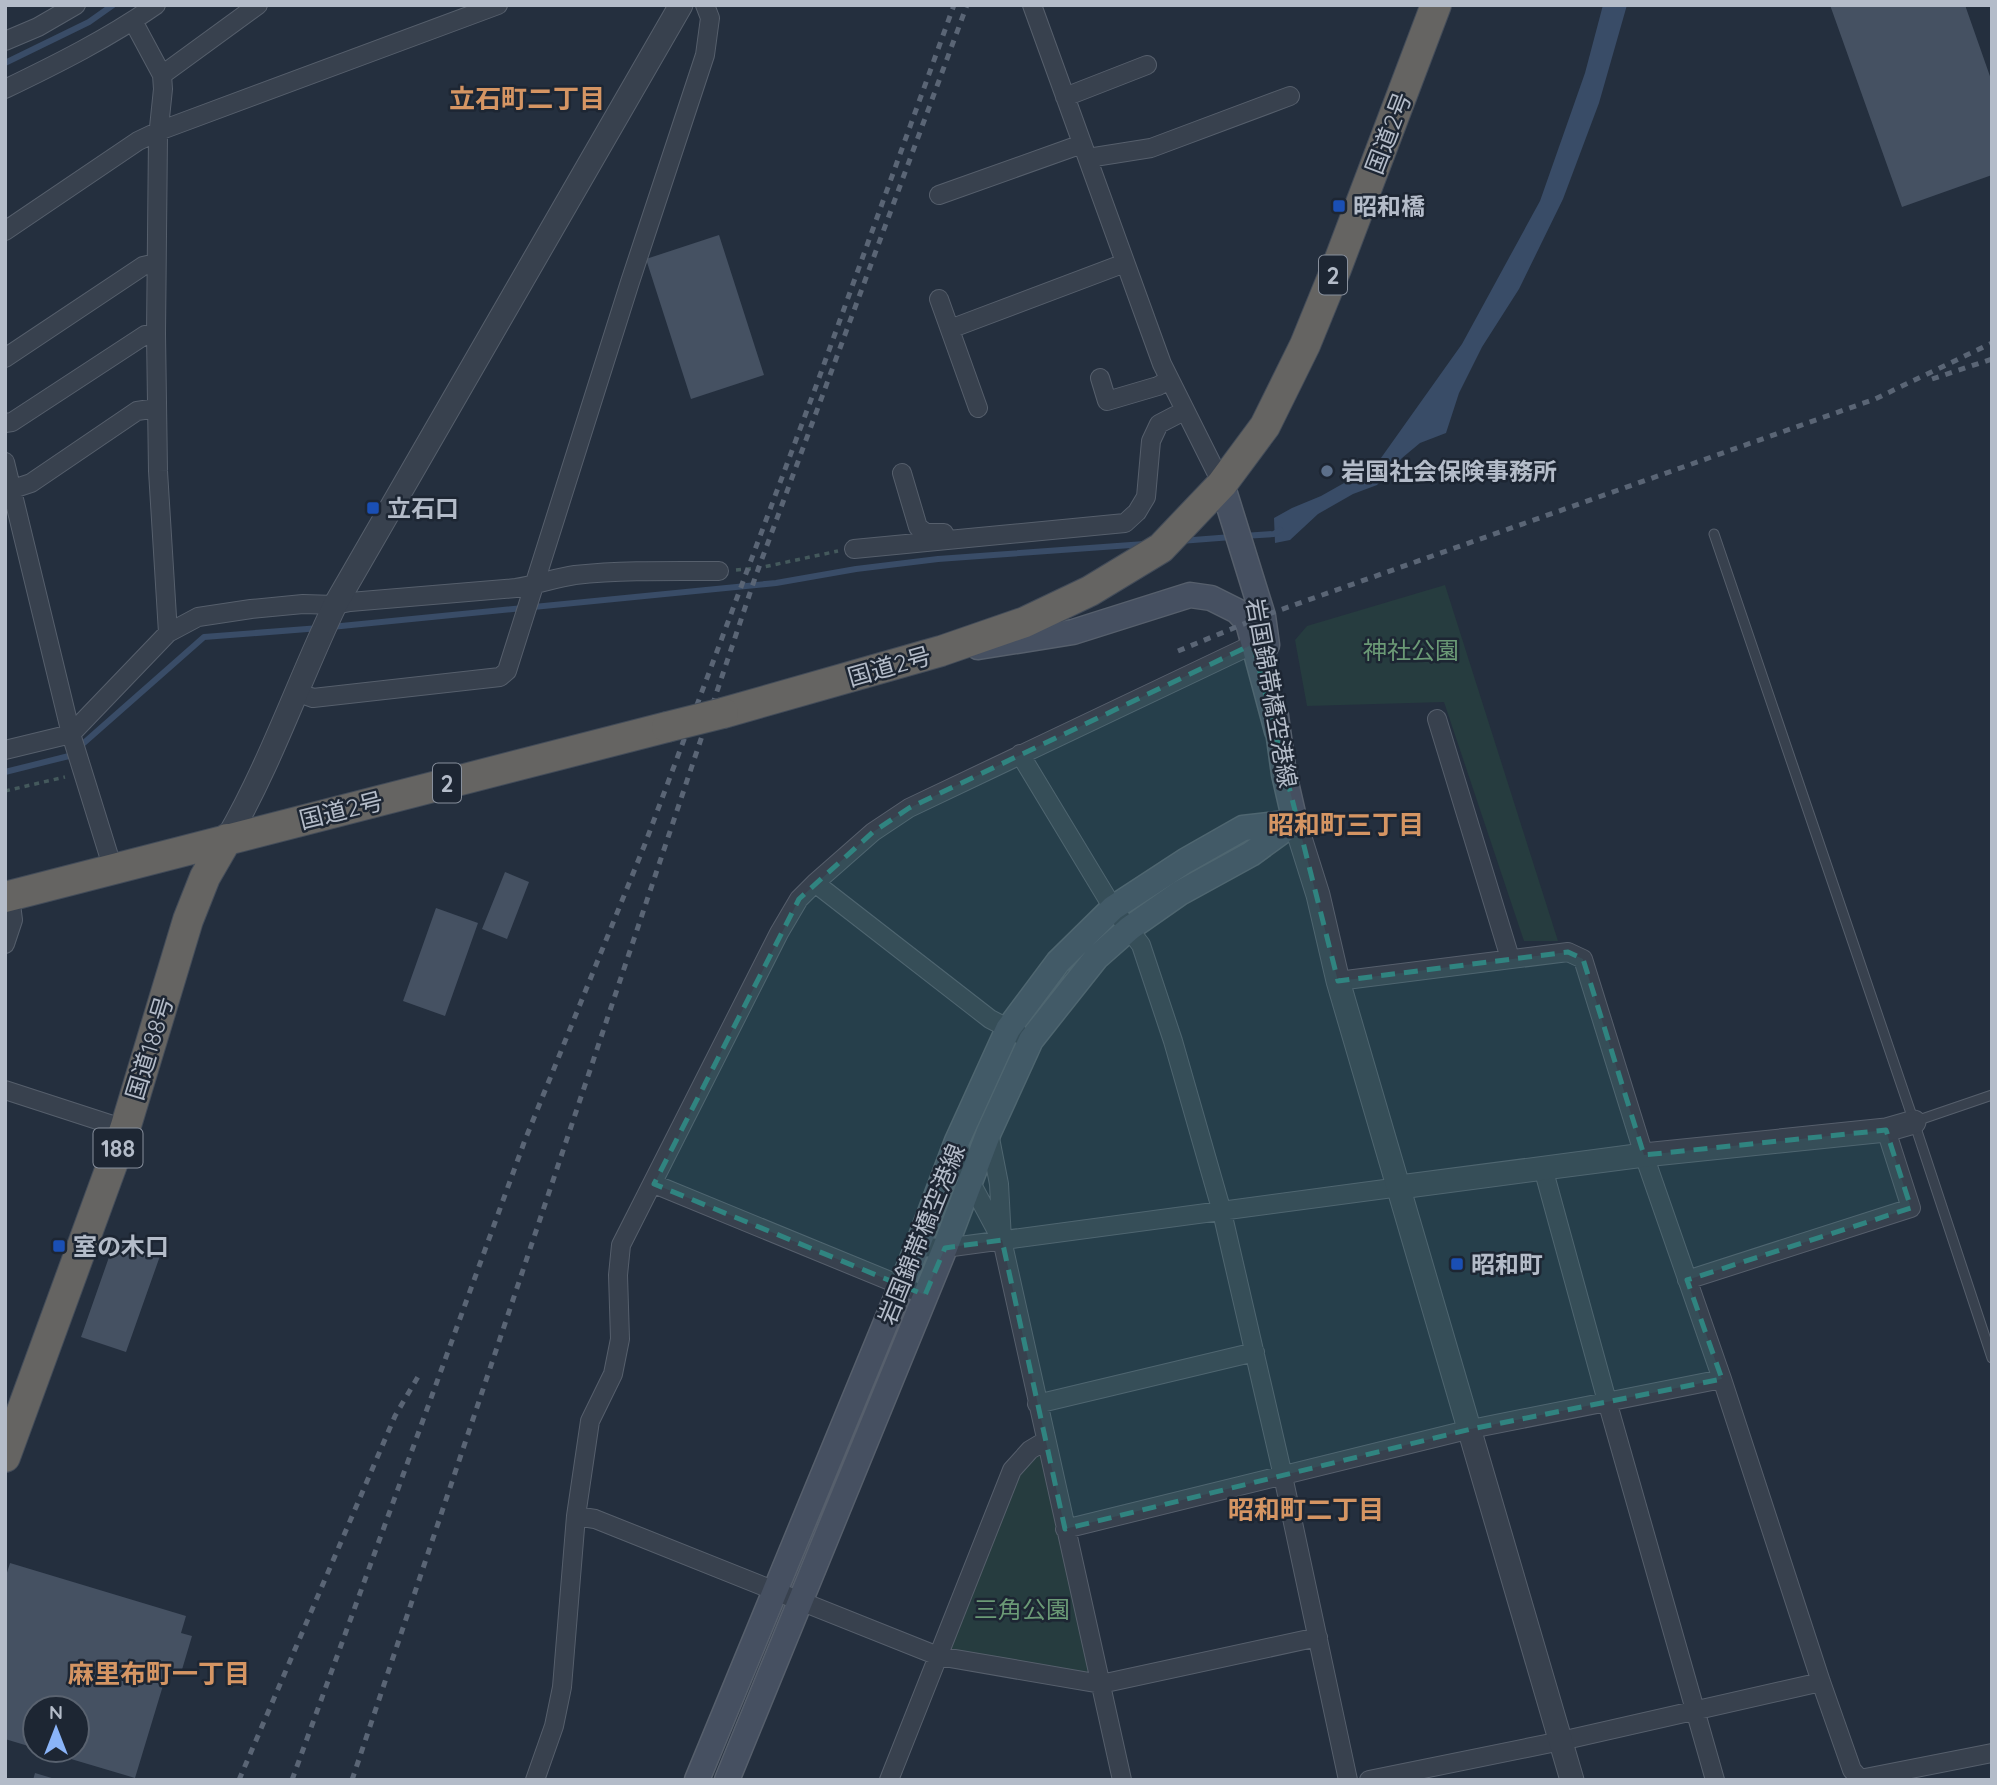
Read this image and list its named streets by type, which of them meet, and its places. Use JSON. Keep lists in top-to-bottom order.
{
  "streets": {
    "highway": [
      "国道2号",
      "2",
      "国道188号",
      "188"
    ],
    "main road": ["岩国錦帯橋空港線"]
  },
  "crossings": [
    ["国道2号", "岩国錦帯橋空港線"],
    ["国道2号", "国道188号"]
  ],
  "districts": [
    "立石町二丁目",
    "昭和町三丁目",
    "昭和町二丁目",
    "麻里布町一丁目"
  ],
  "parks": ["神社公園", "三角公園"],
  "places": {
    "transit": [
      "昭和橋",
      "立石口",
      "室の木口",
      "昭和町"
    ],
    "other": ["岩国社会保険事務所"]
  },
  "north": "top"
}
